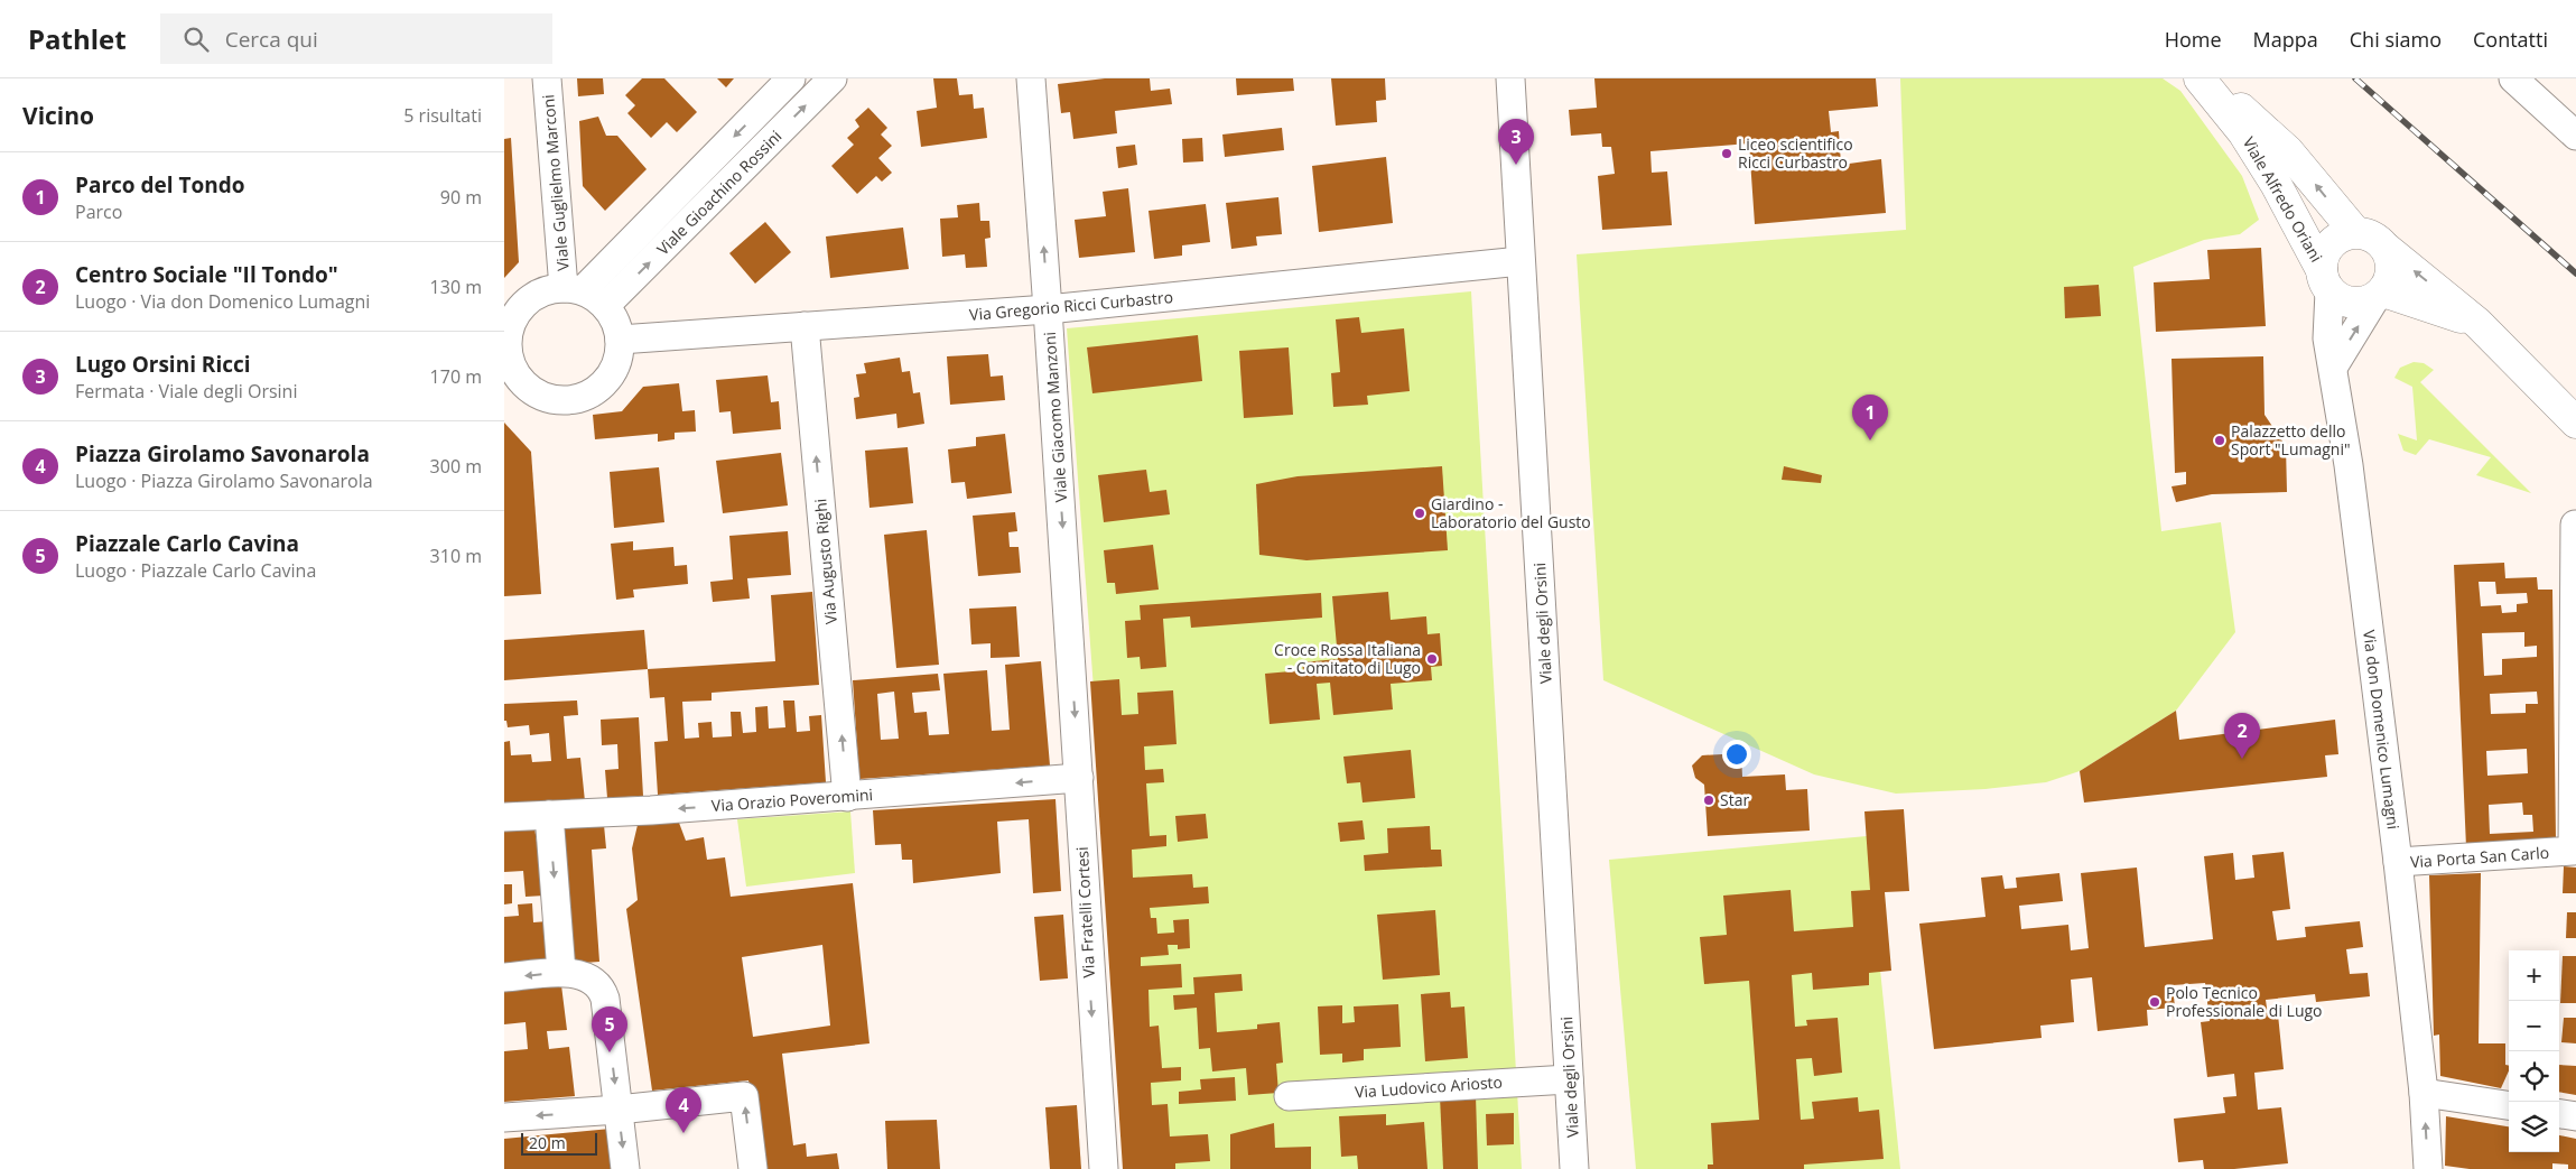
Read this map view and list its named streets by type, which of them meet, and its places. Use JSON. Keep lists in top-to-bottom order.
{
  "streets": {
    "main road": ["Viale Alfredo Oriani"],
    "street": [
      "Viale Guglielmo Marconi",
      "Viale Gioachino Rossini",
      "Via Gregorio Ricci Curbastro",
      "Viale Giacomo Manzoni",
      "Via Augusto Righi",
      "Viale degli Orsini",
      "Via don Domenico Lumagni",
      "Via Orazio Poveromini",
      "Via Porta San Carlo",
      "Via Fratelli Cortesi",
      "Via Ludovico Ariosto"
    ]
  },
  "crossings": [
    ["Viale Guglielmo Marconi", "Viale Gioachino Rossini"],
    ["Viale Guglielmo Marconi", "Via Gregorio Ricci Curbastro"],
    ["Viale Gioachino Rossini", "Via Gregorio Ricci Curbastro"],
    ["Viale Alfredo Oriani", "Via don Domenico Lumagni"],
    ["Via Gregorio Ricci Curbastro", "Viale Giacomo Manzoni"],
    ["Via Gregorio Ricci Curbastro", "Via Augusto Righi"],
    ["Via Gregorio Ricci Curbastro", "Viale degli Orsini"],
    ["Viale Giacomo Manzoni", "Via Fratelli Cortesi"],
    ["Via Augusto Righi", "Via Orazio Poveromini"],
    ["Viale degli Orsini", "Via Ludovico Ariosto"],
    ["Via don Domenico Lumagni", "Via Porta San Carlo"],
    ["Via Orazio Poveromini", "Via Fratelli Cortesi"]
  ],
  "one_way": ["Via Augusto Righi", "Via Orazio Poveromini", "Via Fratelli Cortesi"],
  "places": [
    "Liceo scientifico Ricci Curbastro",
    "Palazzetto dello Sport \"Lumagni\"",
    "Giardino - Laboratorio del Gusto",
    "Croce Rossa Italiana - Comitato di Lugo",
    "Star",
    "Polo Tecnico Professionale di Lugo"
  ],
  "scale_bar": "20 m",
  "page": {
    "header": "Pathlet",
    "search": "Cerca qui",
    "nav": [
      "Home",
      "Mappa",
      "Chi siamo",
      "Contatti"
    ],
    "heading": ["Vicino", "5 risultati"],
    "pins": [
      "3",
      "1",
      "2",
      "5",
      "4"
    ],
    "list": [
      {
        "mark": "1",
        "name": "Parco del Tondo",
        "note": "Parco",
        "value": "90 m"
      },
      {
        "mark": "2",
        "name": "Centro Sociale \"Il Tondo\"",
        "note": "Luogo · Via don Domenico Lumagni",
        "value": "130 m"
      },
      {
        "mark": "3",
        "name": "Lugo Orsini Ricci",
        "note": "Fermata · Viale degli Orsini",
        "value": "170 m"
      },
      {
        "mark": "4",
        "name": "Piazza Girolamo Savonarola",
        "note": "Luogo · Piazza Girolamo Savonarola",
        "value": "300 m"
      },
      {
        "mark": "5",
        "name": "Piazzale Carlo Cavina",
        "note": "Luogo · Piazzale Carlo Cavina",
        "value": "310 m"
      }
    ],
    "map_buttons": ["+", "−"],
    "scale": "20 m"
  }
}
